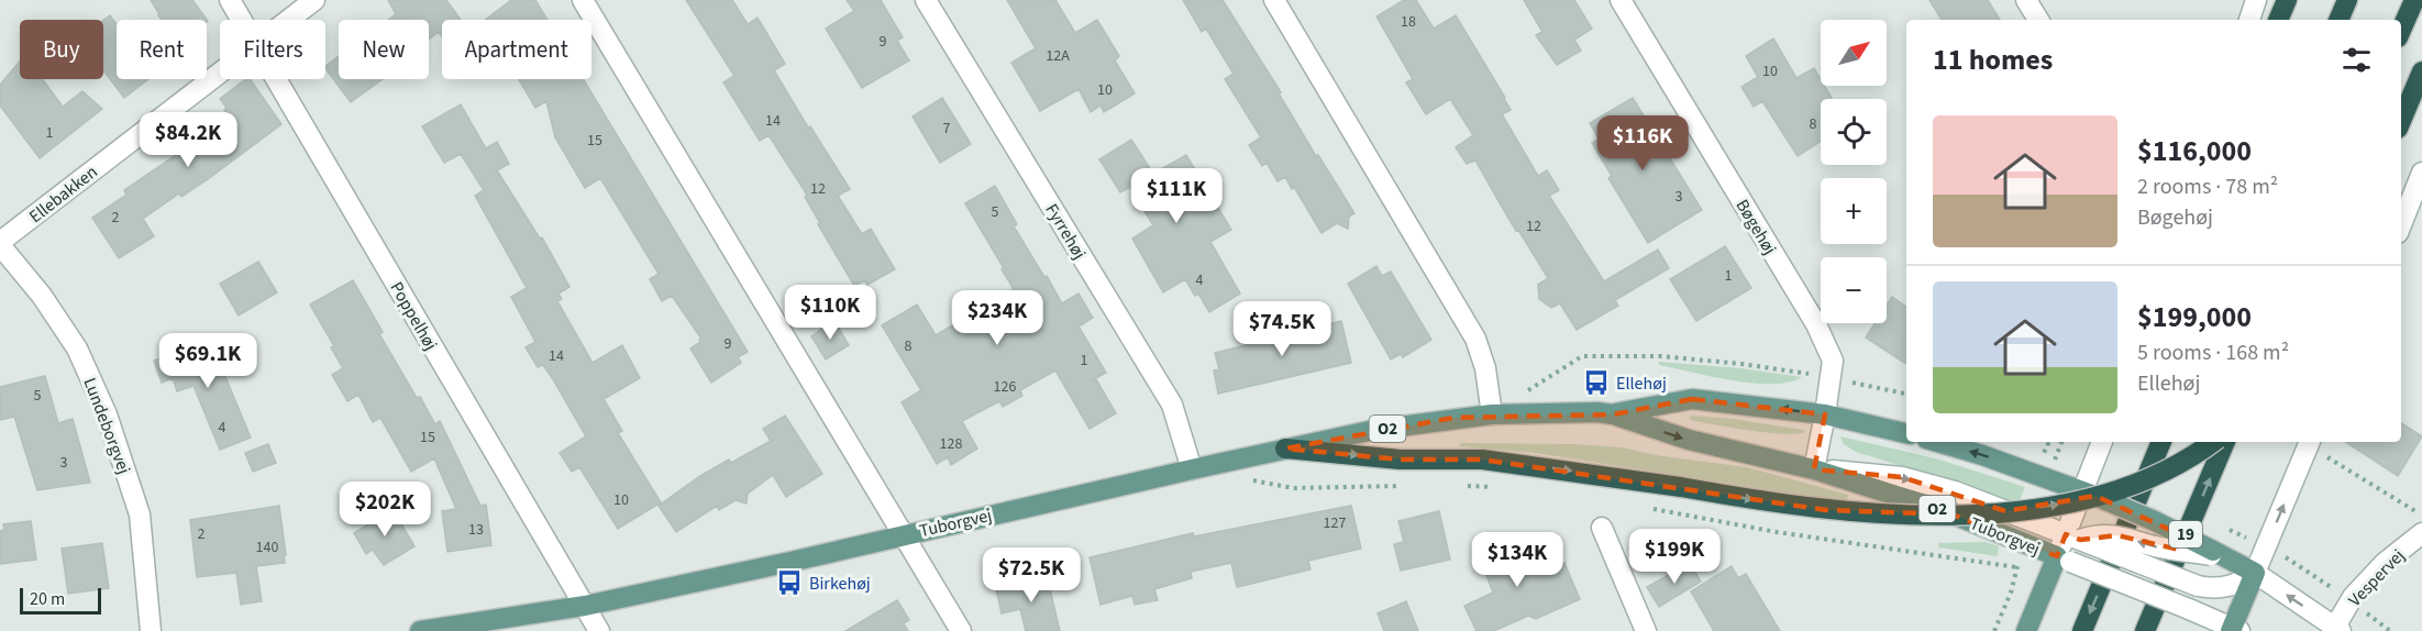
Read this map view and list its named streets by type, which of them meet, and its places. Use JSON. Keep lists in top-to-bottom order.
{
  "streets": {
    "highway": ["19"],
    "main road": ["O2", "Tuborgvej"],
    "street": [
      "Ellebakken",
      "Bøgehøj",
      "Fyrrehøj",
      "Poppelhøj",
      "Lundeborgvej",
      "Vespervej"
    ]
  },
  "crossings": [
    ["Ellebakken", "Lundeborgvej"],
    ["Bøgehøj", "Tuborgvej"],
    ["Fyrrehøj", "Tuborgvej"],
    ["Poppelhøj", "Tuborgvej"]
  ],
  "places": {
    "bus stop": ["Ellehøj", "Birkehøj"]
  },
  "house_numbers": [
    "18",
    "9",
    "12A",
    "10",
    "10",
    "14",
    "8",
    "7",
    "1",
    "15",
    "12",
    "3",
    "5",
    "2",
    "12",
    "1",
    "4",
    "9",
    "8",
    "14",
    "1",
    "126",
    "5",
    "4",
    "15",
    "128",
    "3",
    "10",
    "127",
    "13",
    "2",
    "140"
  ],
  "scale_bar": "20 m",
  "north": "top right",
  "page": {
    "map_buttons": ["+", "−"],
    "chip": [
      "Buy",
      "Rent",
      "Filters",
      "New",
      "Apartment"
    ],
    "heading": "11 homes",
    "list": [
      {
        "name": "$116,000",
        "note": "2 rooms · 78 m² · Bøgehøj"
      },
      {
        "name": "$199,000",
        "note": "5 rooms · 168 m² · Ellehøj"
      }
    ],
    "price": [
      "$84.2K",
      "$116K",
      "$111K",
      "$110K",
      "$234K",
      "$74.5K",
      "$69.1K",
      "$202K",
      "$199K",
      "$134K",
      "$72.5K"
    ],
    "scale": "20 m"
  }
}
